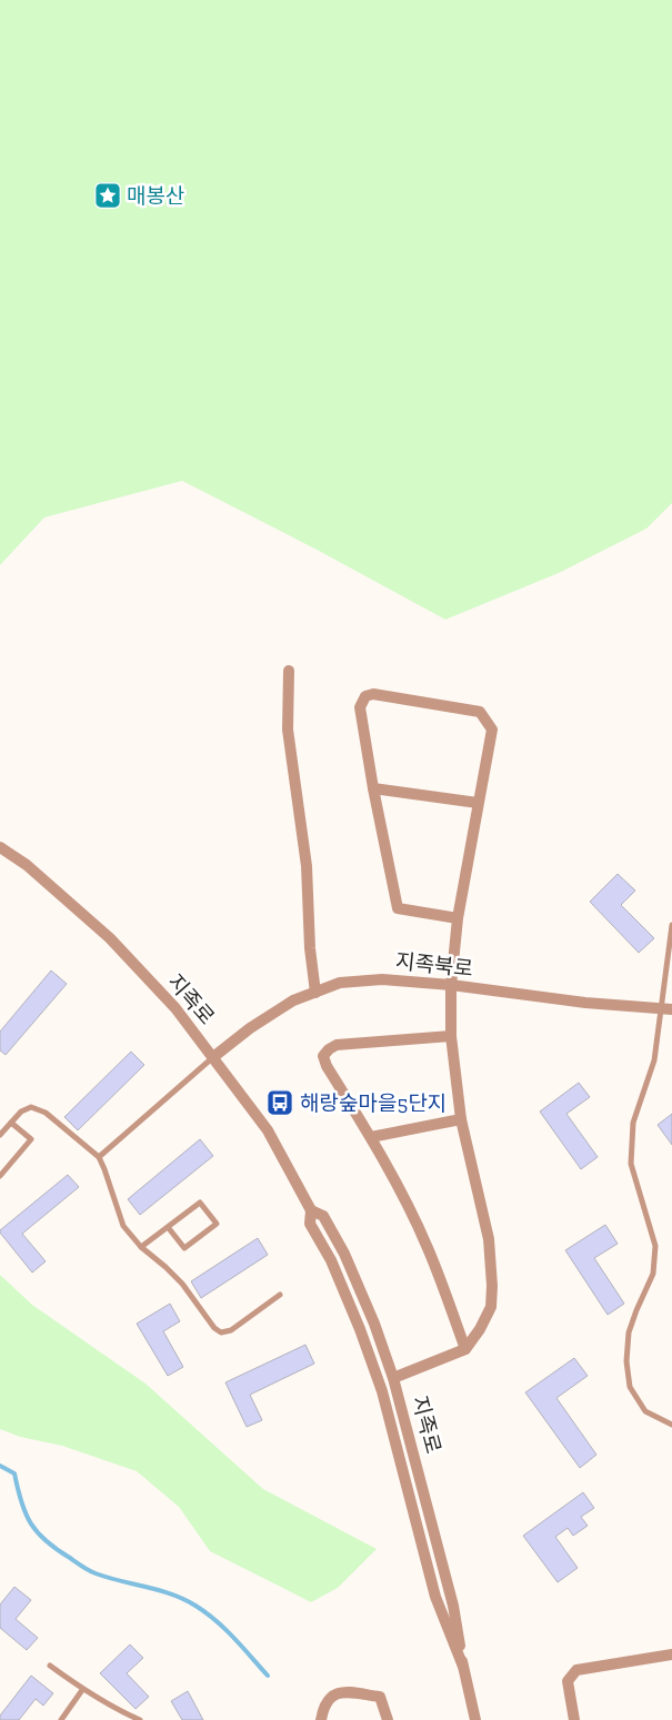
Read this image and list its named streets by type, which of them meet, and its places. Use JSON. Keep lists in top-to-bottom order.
{
  "streets": {
    "street": ["지족북로", "지족로"]
  },
  "crossings": [
    ["지족북로", "지족로"]
  ],
  "places": {
    "place": ["매봉산"],
    "bus stop": ["해랑숲마을5단지"]
  }
}
